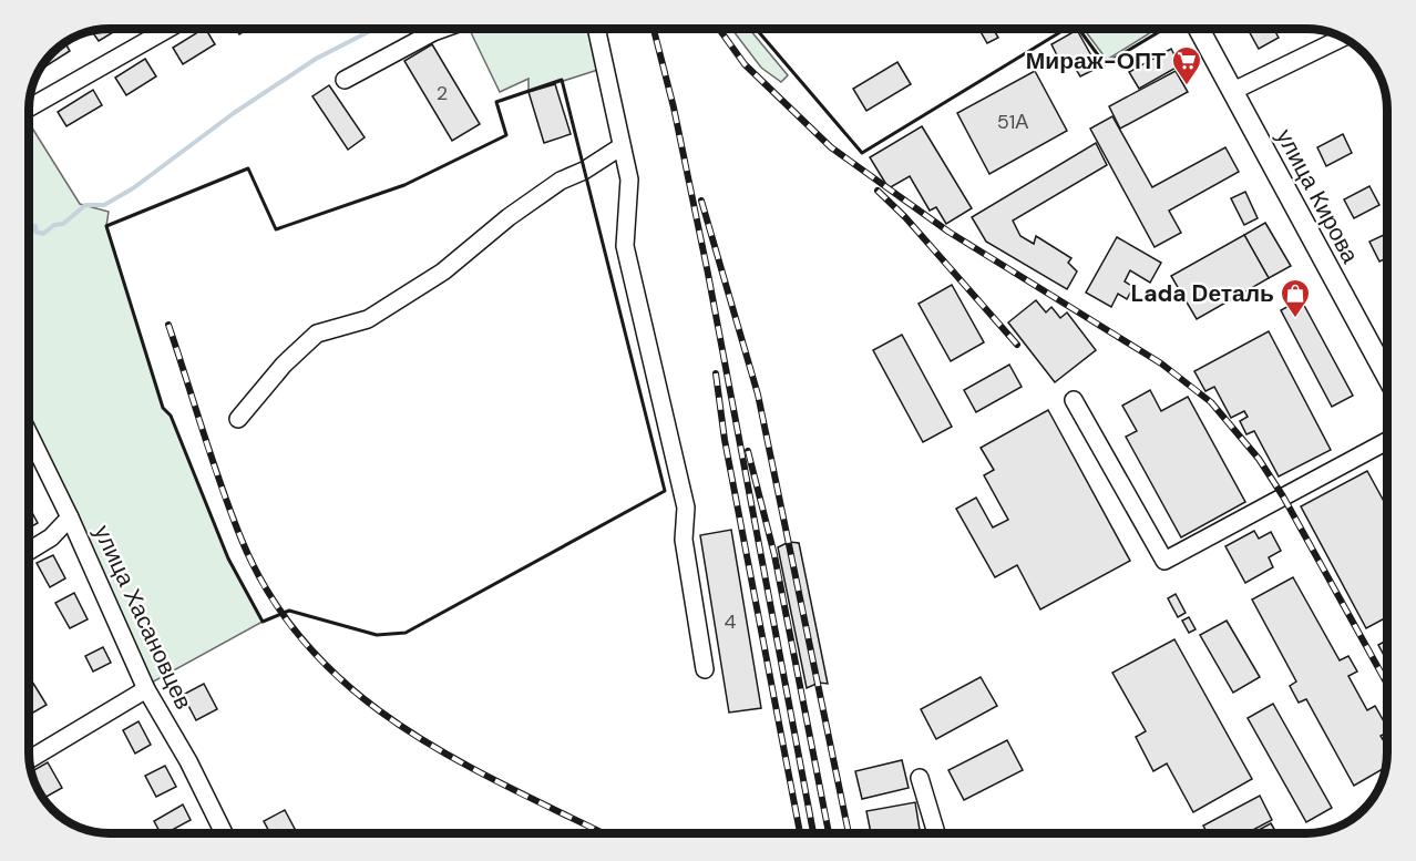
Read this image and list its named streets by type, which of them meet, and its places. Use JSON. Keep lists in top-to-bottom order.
{
  "streets": {
    "main road": ["улица Кирова"],
    "street": ["улица Хасановцев"]
  },
  "places": {
    "supermarket": ["Мираж-ОПТ"],
    "shop": ["Lada Dеталь"]
  },
  "house_numbers": ["2", "51А", "4"]
}
